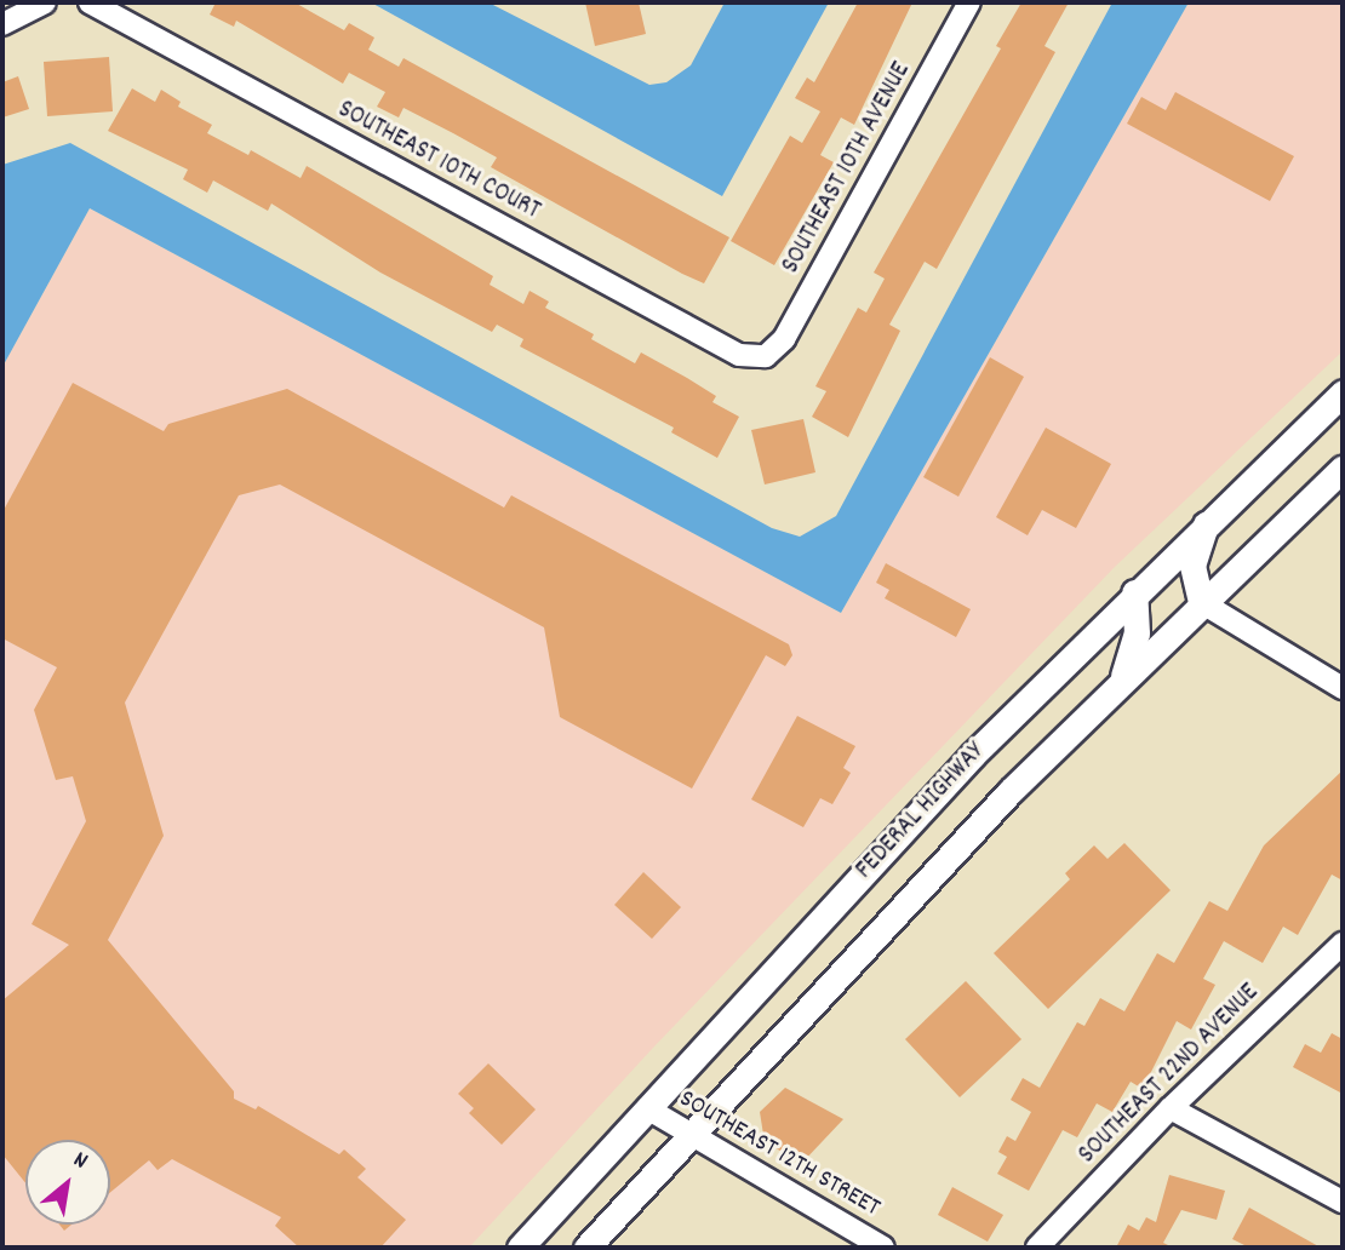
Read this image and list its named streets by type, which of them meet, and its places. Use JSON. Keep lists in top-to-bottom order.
{
  "streets": {
    "main road": ["FEDERAL HIGHWAY"],
    "street": [
      "SOUTHEAST 10TH COURT",
      "SOUTHEAST 10TH AVENUE",
      "SOUTHEAST 22ND AVENUE",
      "SOUTHEAST 12TH STREET"
    ]
  },
  "crossings": [
    ["SOUTHEAST 10TH COURT", "SOUTHEAST 10TH AVENUE"],
    ["FEDERAL HIGHWAY", "SOUTHEAST 12TH STREET"]
  ],
  "north": "top right"
}
